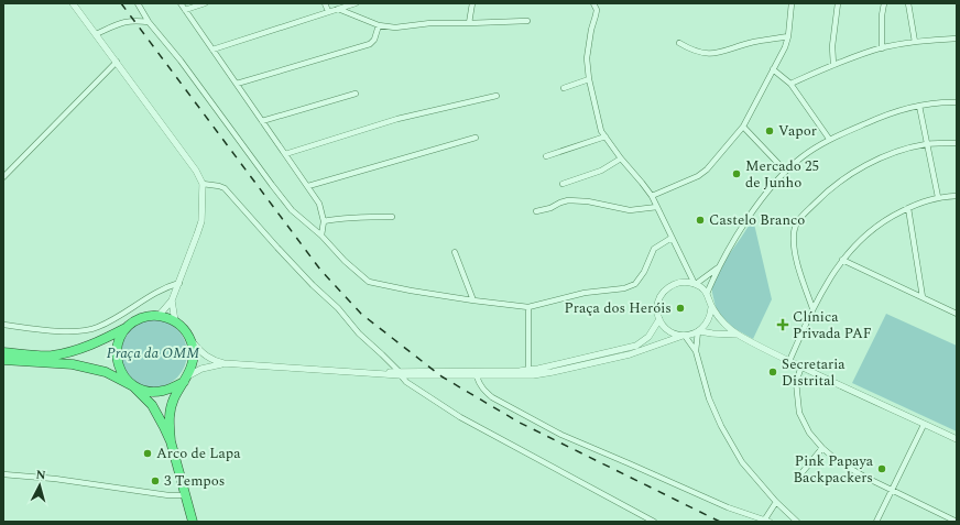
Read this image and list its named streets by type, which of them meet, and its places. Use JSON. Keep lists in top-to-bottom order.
{
  "parks": ["Praça da OMM"],
  "places": {
    "other": [
      "Vapor",
      "Mercado 25 de Junho",
      "Castelo Branco",
      "Praça dos Heróis",
      "Secretaria Distrital",
      "Arco de Lapa",
      "Pink Papaya Backpackers",
      "3 Tempos"
    ],
    "health": ["Clínica Privada PAF"]
  },
  "north": "top"
}
